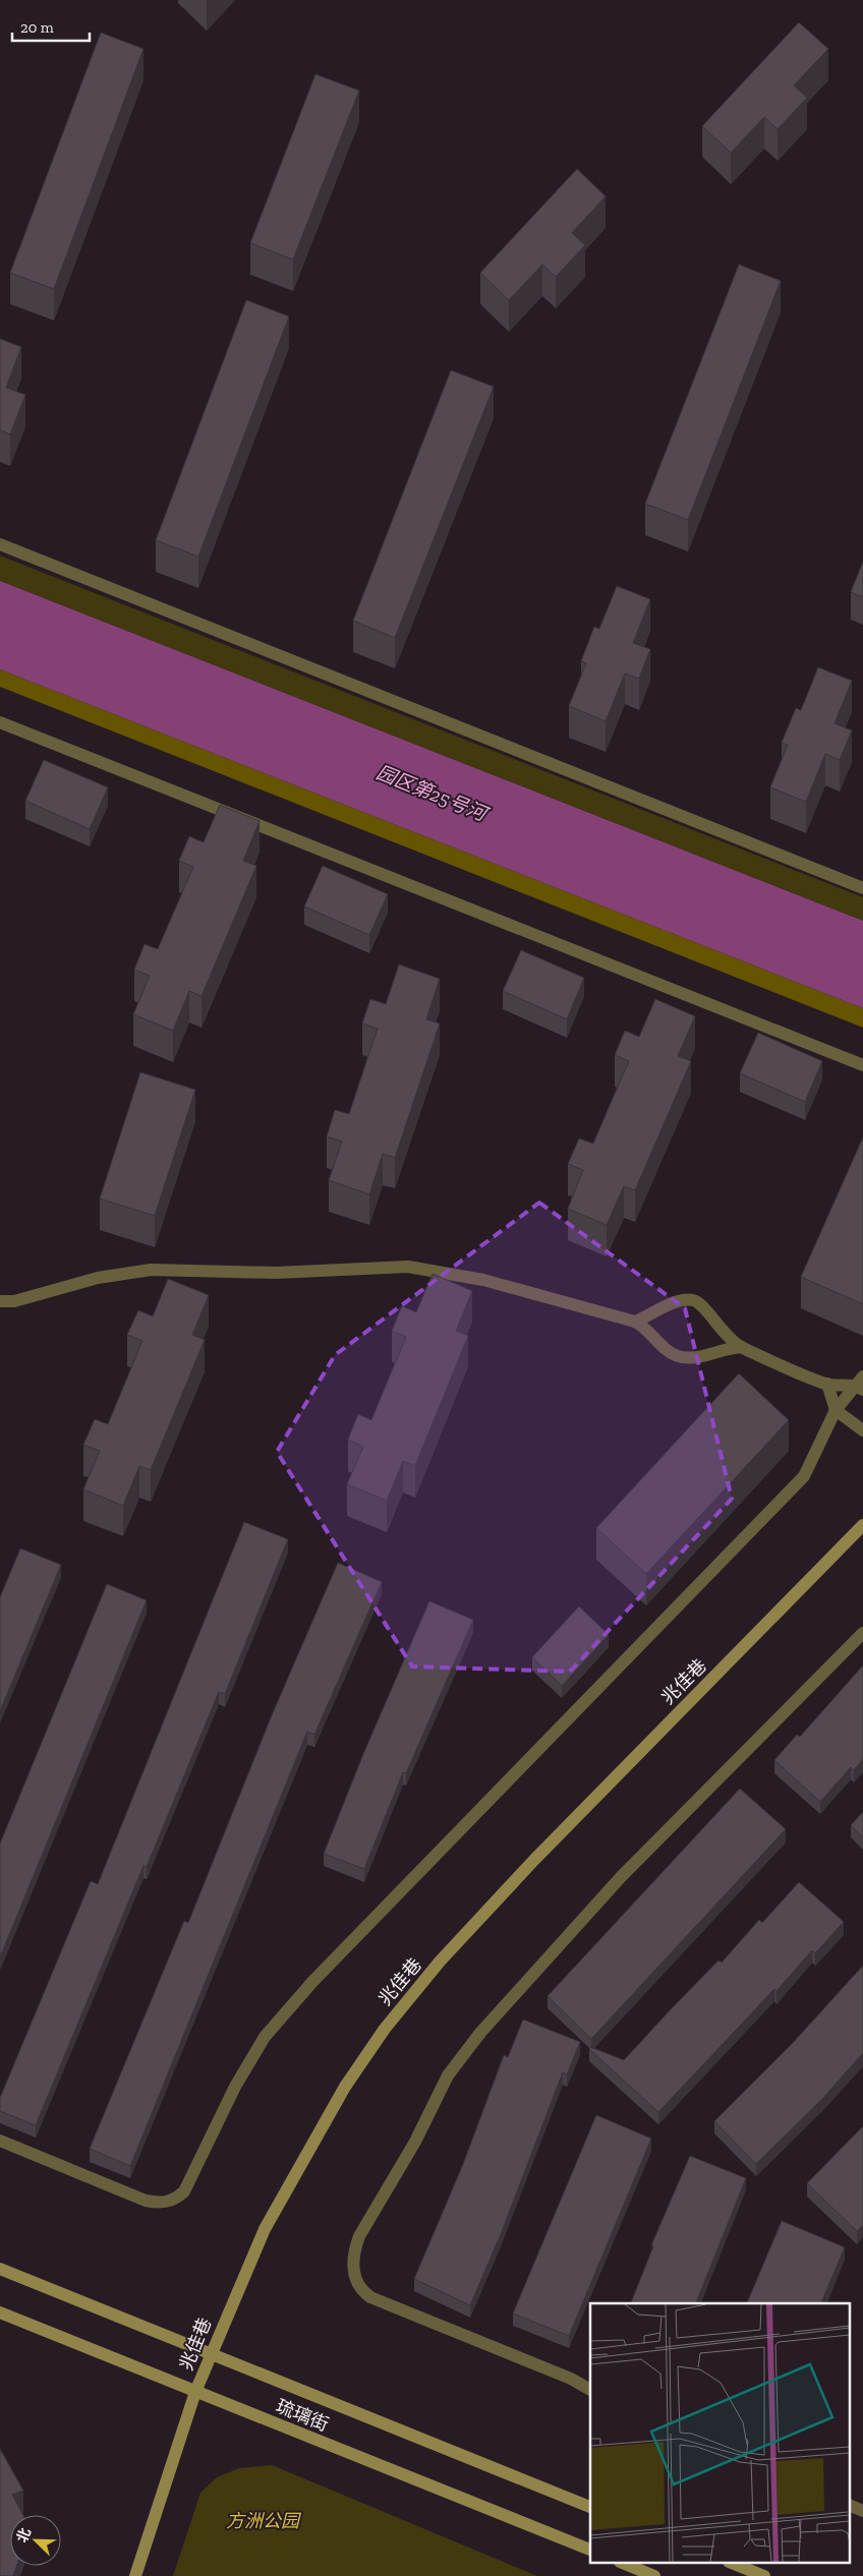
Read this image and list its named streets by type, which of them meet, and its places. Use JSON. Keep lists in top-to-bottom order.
{
  "streets": {
    "main road": ["兆佳巷", "琉璃街"]
  },
  "crossings": [
    ["兆佳巷", "琉璃街"]
  ],
  "water": ["园区第25号河"],
  "parks": ["方洲公园"],
  "scale_bar": "20 m",
  "north": "top left"
}
